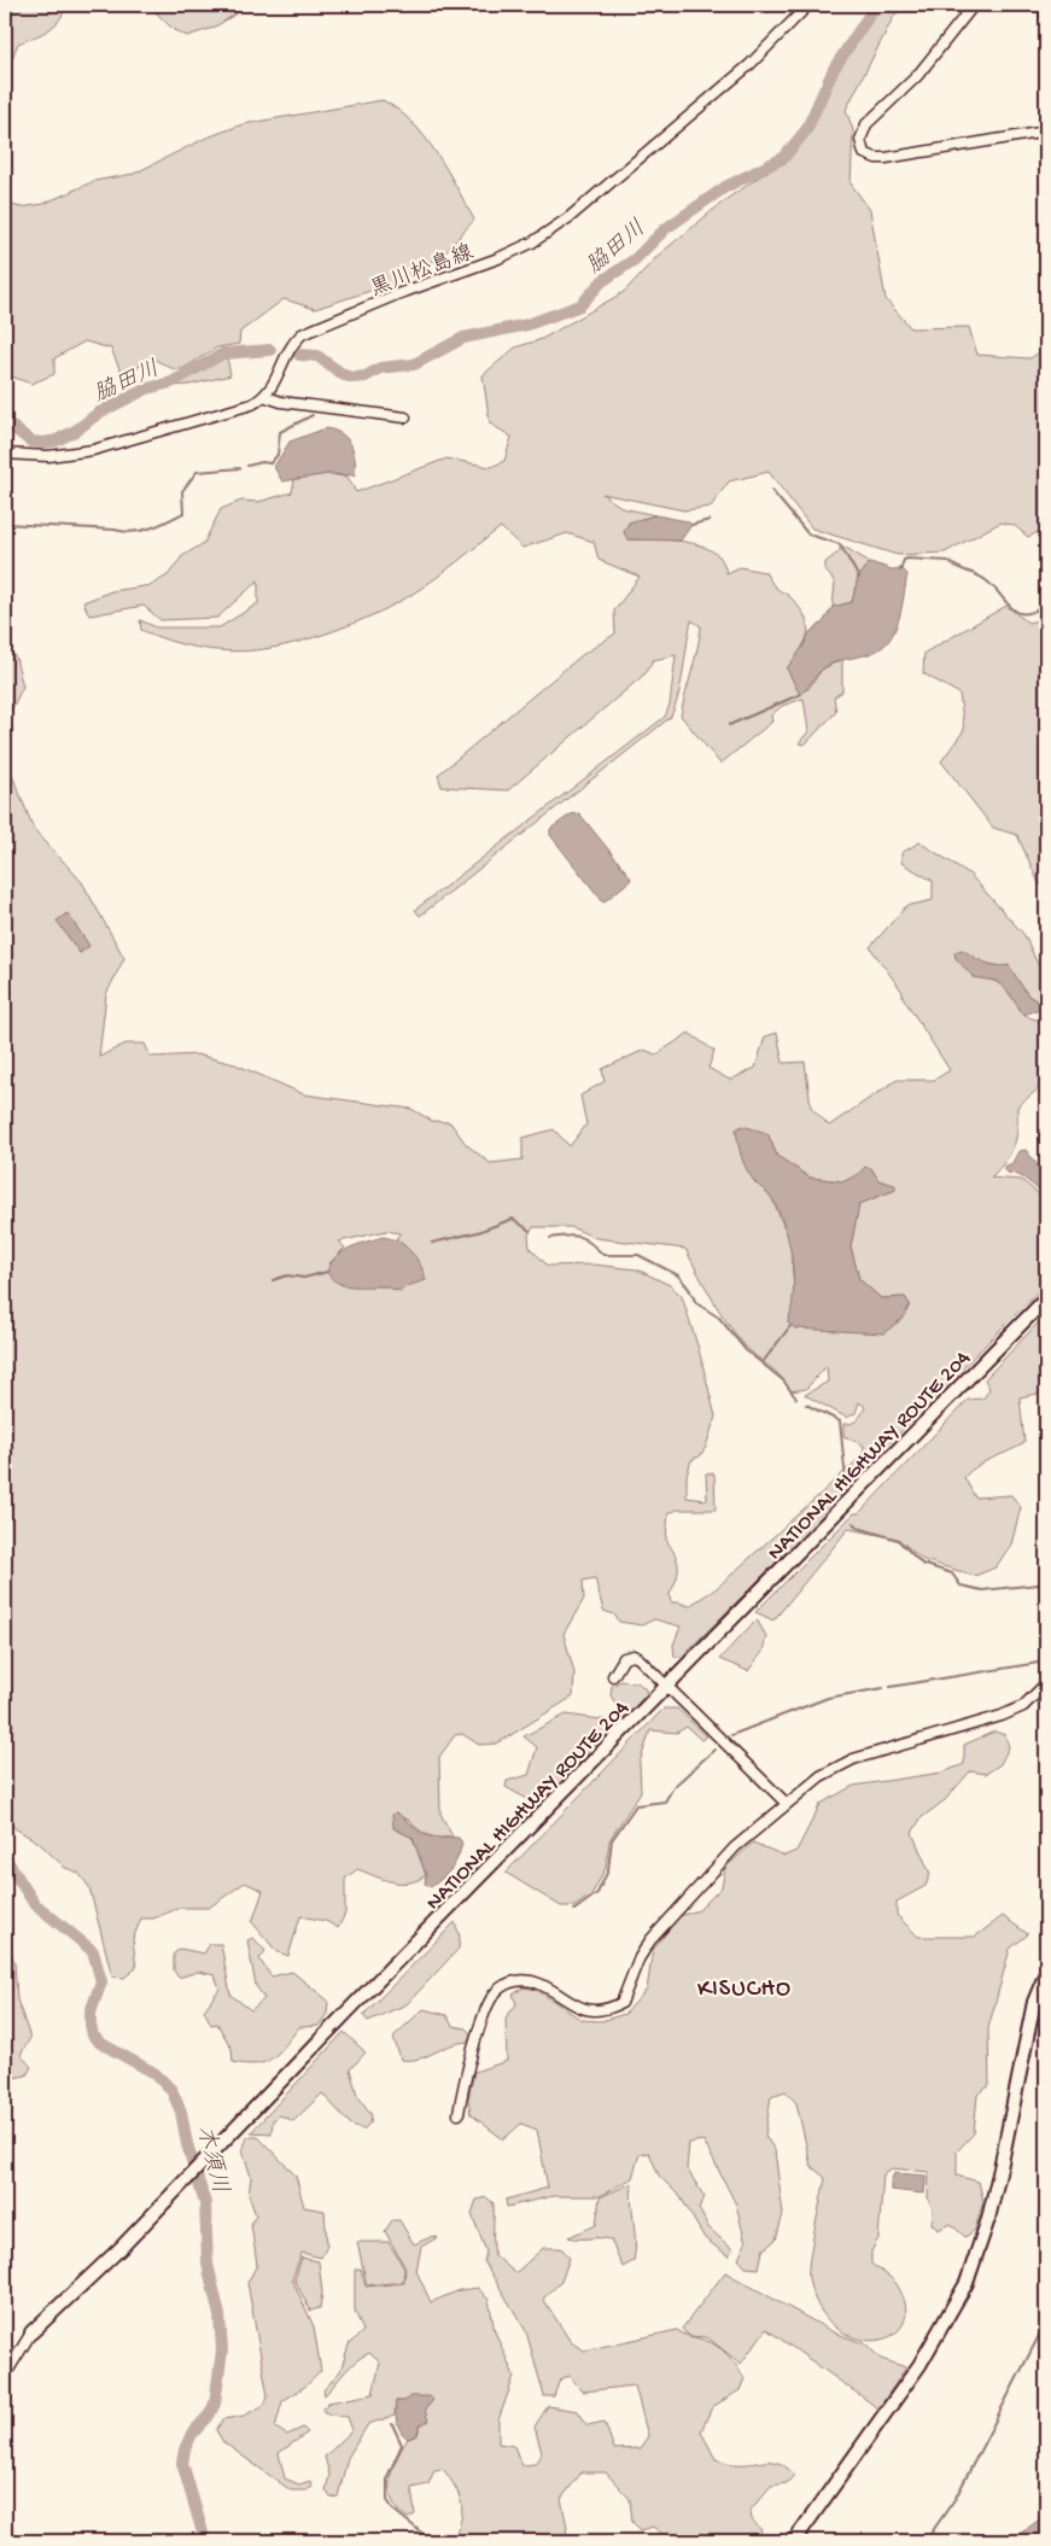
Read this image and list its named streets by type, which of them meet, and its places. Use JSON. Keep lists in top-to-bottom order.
{
  "streets": {
    "highway": ["NATIONAL HIGHWAY ROUTE 204"],
    "street": ["黒川松島線"]
  },
  "districts": ["KISUCHO"],
  "water": ["脇田川", "木須川"]
}
